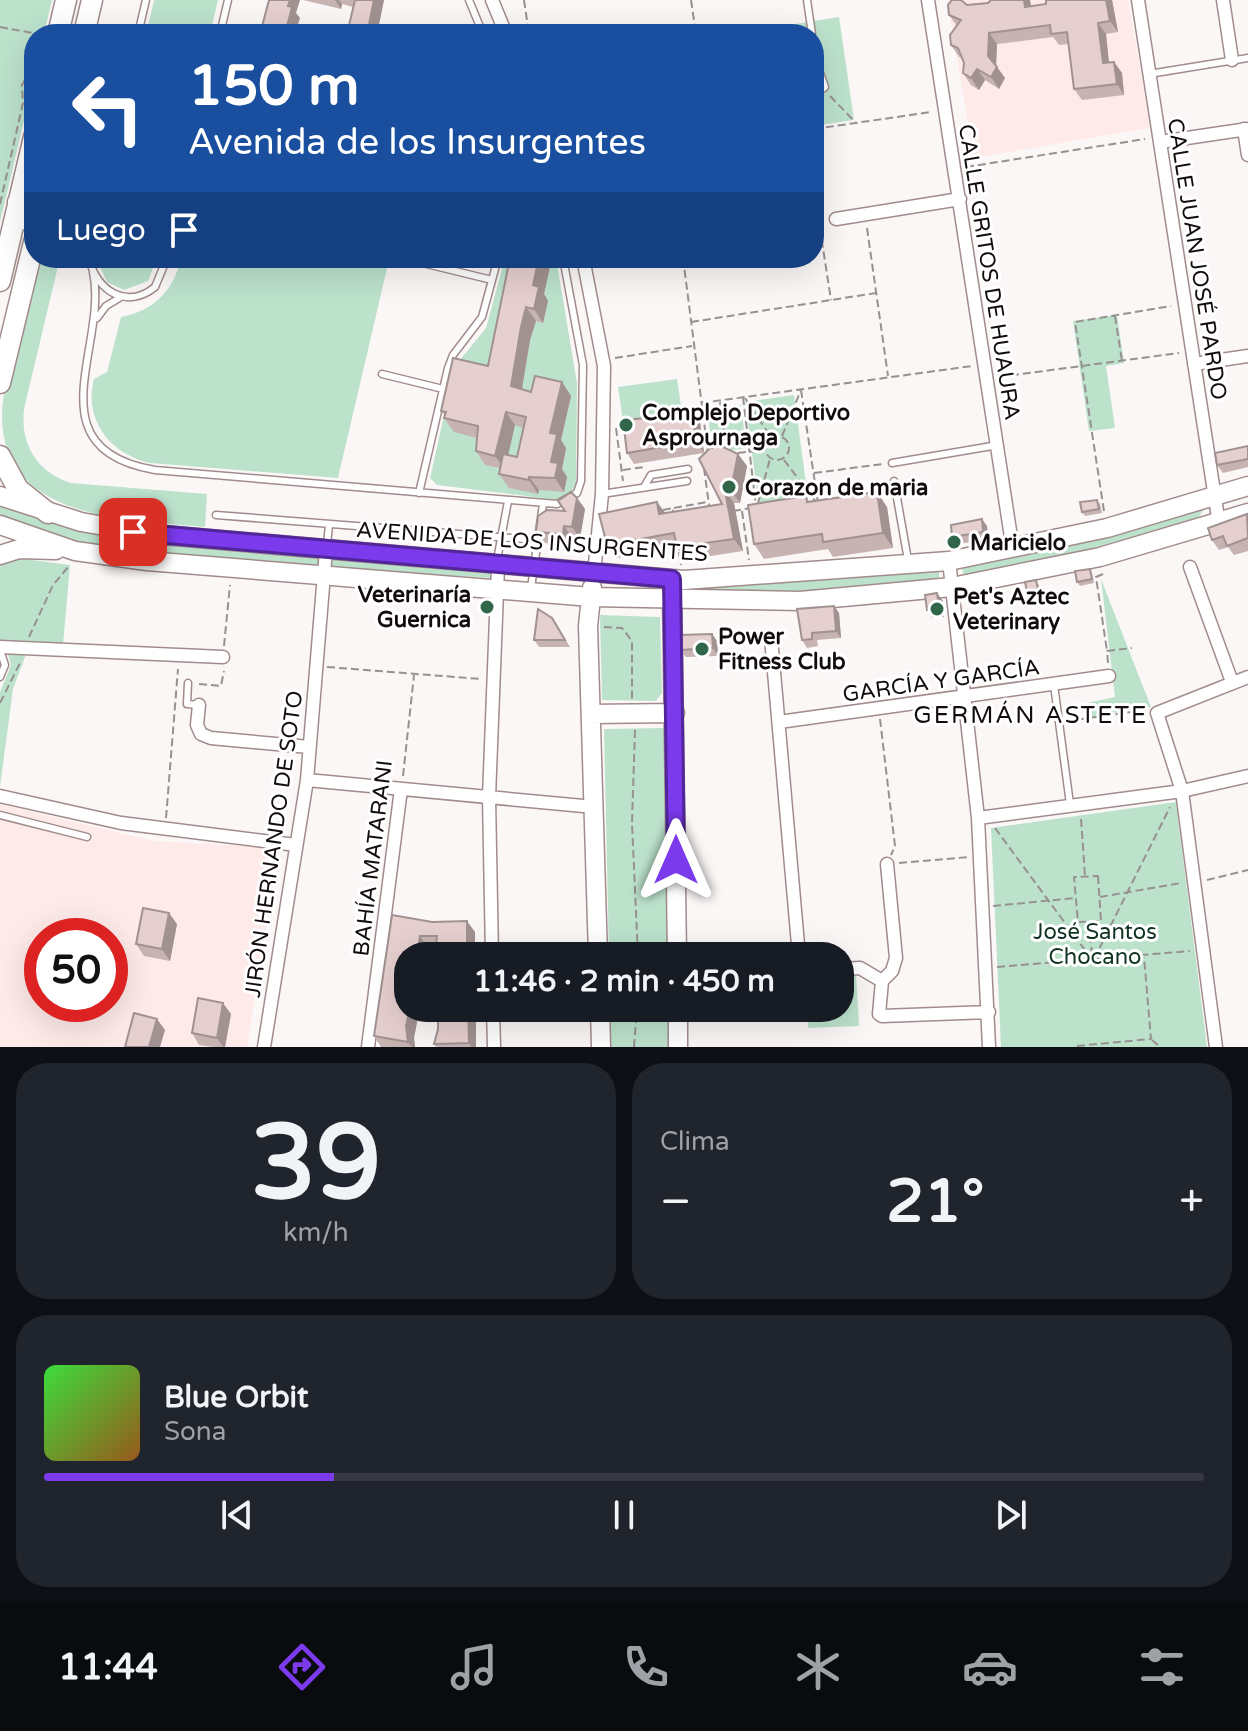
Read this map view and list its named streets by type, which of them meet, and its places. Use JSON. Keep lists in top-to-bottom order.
{
  "streets": {
    "main road": ["AVENIDA DE LOS INSURGENTES"],
    "street": [
      "CALLE JUAN JOSÉ PARDO",
      "CALLE GRITOS DE HUAURA",
      "GARCÍA Y GARCÍA",
      "JIRÓN HERNANDO DE SOTO",
      "BAHÍA MATARANI"
    ]
  },
  "crossings": [
    ["CALLE JUAN JOSÉ PARDO", "AVENIDA DE LOS INSURGENTES"],
    ["CALLE GRITOS DE HUAURA", "AVENIDA DE LOS INSURGENTES"],
    ["AVENIDA DE LOS INSURGENTES", "JIRÓN HERNANDO DE SOTO"]
  ],
  "districts": ["GERMÁN ASTETE"],
  "parks": ["José Santos Chocano"],
  "places": [
    "Complejo Deportivo Asprournaga",
    "Corazon de maria",
    "Maricielo",
    "Veterinaría Guernica",
    "Pet's Aztec Veterinary",
    "Power Fitness Club"
  ],
  "page": {
    "turn": ["150 m", "Avenida de los Insurgentes"],
    "then": "Luego",
    "limit": "50",
    "trip": "11:46 · 2 min · 450 m",
    "tile": [
      ["39", "km/h"],
      "Clima"
    ],
    "heat": ["−", "21°", "+"],
    "song": ["Blue Orbit", "Sona"],
    "tabs": "11:44"
  }
}
